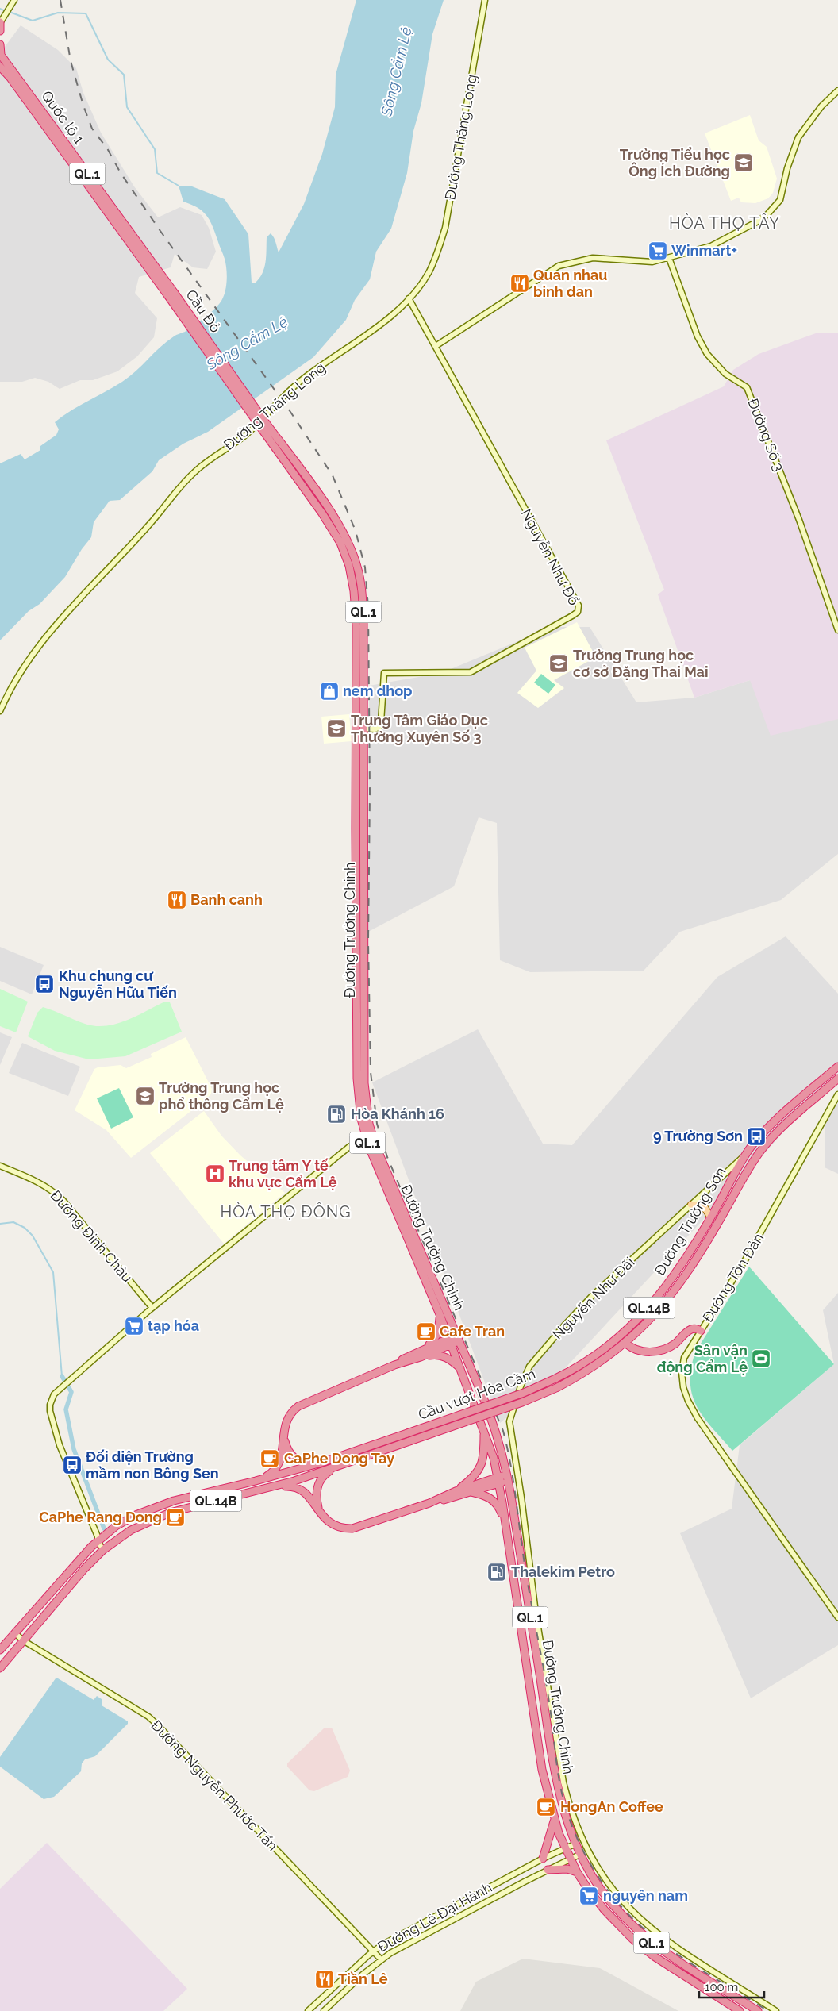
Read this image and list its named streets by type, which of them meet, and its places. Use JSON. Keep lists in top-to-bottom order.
{
  "streets": {
    "highway": [
      "Quốc lộ 1",
      "QL.1",
      "Cầu Đỏ",
      "Đường Trường Chinh",
      "Đường Trường Sơn",
      "QL.14B",
      "Cầu vượt Hòa Cầm"
    ],
    "street": [
      "Đường Thăng Long",
      "Đường Số 3",
      "Nguyễn Như Đổ",
      "Đường Đinh Châu",
      "Đường Tôn Đản",
      "Nguyễn Như Đãi",
      "Đường Nguyễn Phước Tấn",
      "Đường Lê Đại Hành"
    ]
  },
  "crossings": [
    ["Quốc lộ 1", "Cầu Đỏ"],
    ["Đường Thăng Long", "Nguyễn Như Đổ"],
    ["Cầu Đỏ", "Đường Trường Chinh"],
    ["Nguyễn Như Đổ", "Đường Trường Chinh"],
    ["Đường Trường Chinh", "Đường Lê Đại Hành"],
    ["Đường Trường Sơn", "Nguyễn Như Đãi"],
    ["Đường Trường Sơn", "Cầu vượt Hòa Cầm"],
    ["QL.14B", "Cầu vượt Hòa Cầm"],
    ["QL.14B", "Đường Nguyễn Phước Tấn"],
    ["Đường Nguyễn Phước Tấn", "Đường Lê Đại Hành"]
  ],
  "districts": ["HÒA THỌ TÂY", "HÒA THỌ ĐÔNG"],
  "water": ["Sông Cẩm Lệ"],
  "places": {
    "school or university": [
      "Trường Tiểu học Ông Ích Đường",
      "Trường Trung học cơ sở Đặng Thai Mai",
      "Trung Tâm Giáo Dục Thường Xuyên Số 3",
      "Trường Trung học phổ thông Cẩm Lệ"
    ],
    "supermarket": ["Winmart+", "tạp hóa", "nguyên nam"],
    "restaurant": ["Quan nhau binh dan", "Banh canh", "Tiần Lê"],
    "shop": ["nem dhop"],
    "bus stop": ["Khu chung cư Nguyễn Hữu Tiến", "9 Trường Sơn", "Đối diện Trường mầm non Bông Sen"],
    "fuel station": ["Hòa Khánh 16", "Thalekim Petro"],
    "hospital": ["Trung tâm Y tế khu vực Cẩm Lệ"],
    "cafe": [
      "Cafe Tran",
      "CaPhe Dong Tay",
      "CaPhe Rang Dong",
      "HongAn Coffee"
    ],
    "sports": ["Sân vận động Cẩm Lệ"]
  },
  "scale_bar": "100 m"
}
